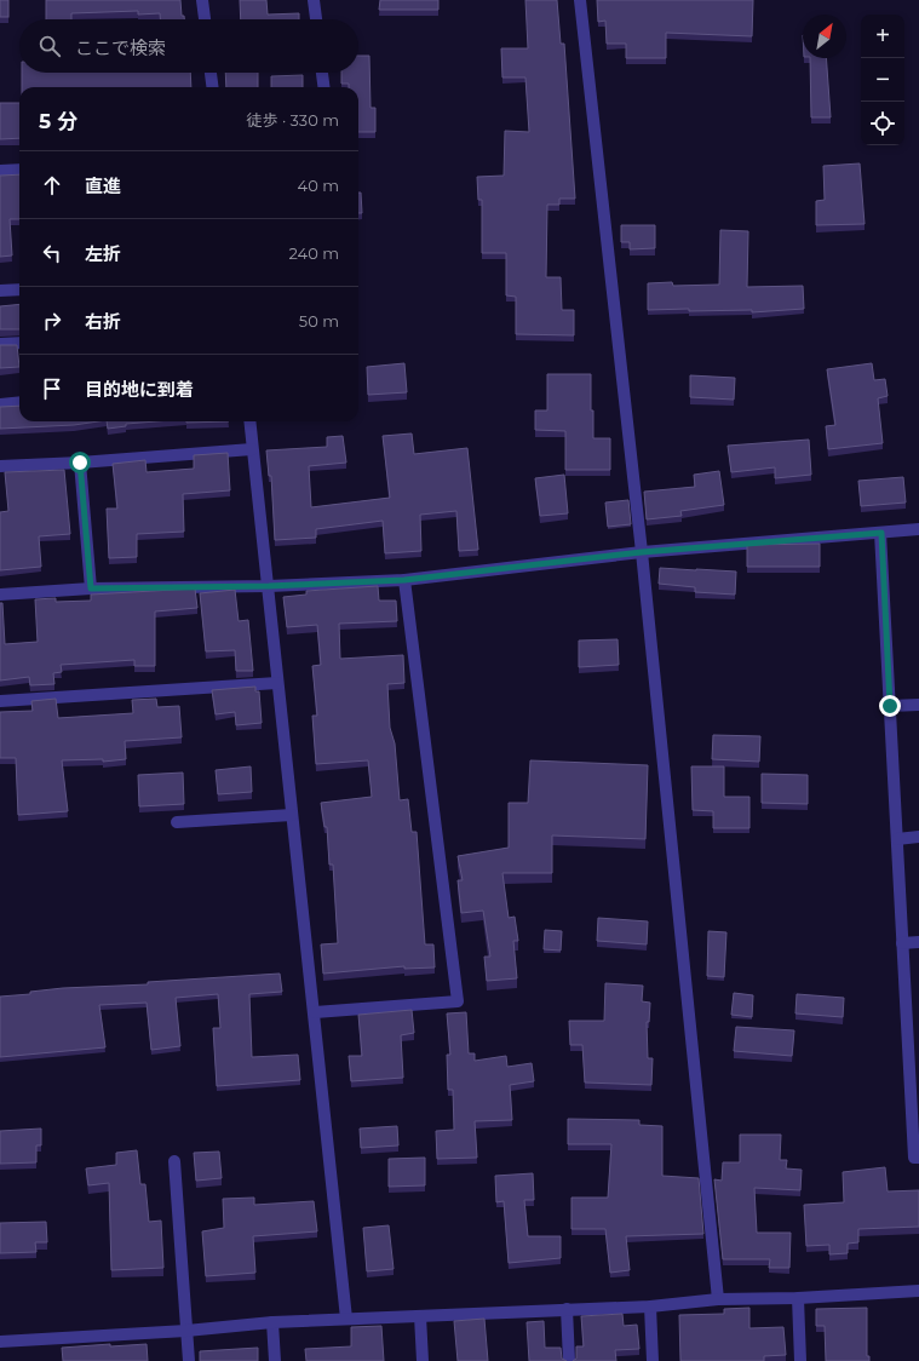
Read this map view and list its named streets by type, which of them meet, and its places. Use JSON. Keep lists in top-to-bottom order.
{
  "north": "top right",
  "page": {
    "map_buttons": ["+", "−"],
    "search": "ここで検索",
    "heading": ["5 分", "徒歩 · 330 m"],
    "list": [
      ["直進", "40 m"],
      ["左折", "240 m"],
      ["右折", "50 m"],
      "目的地に到着"
    ]
  }
}
